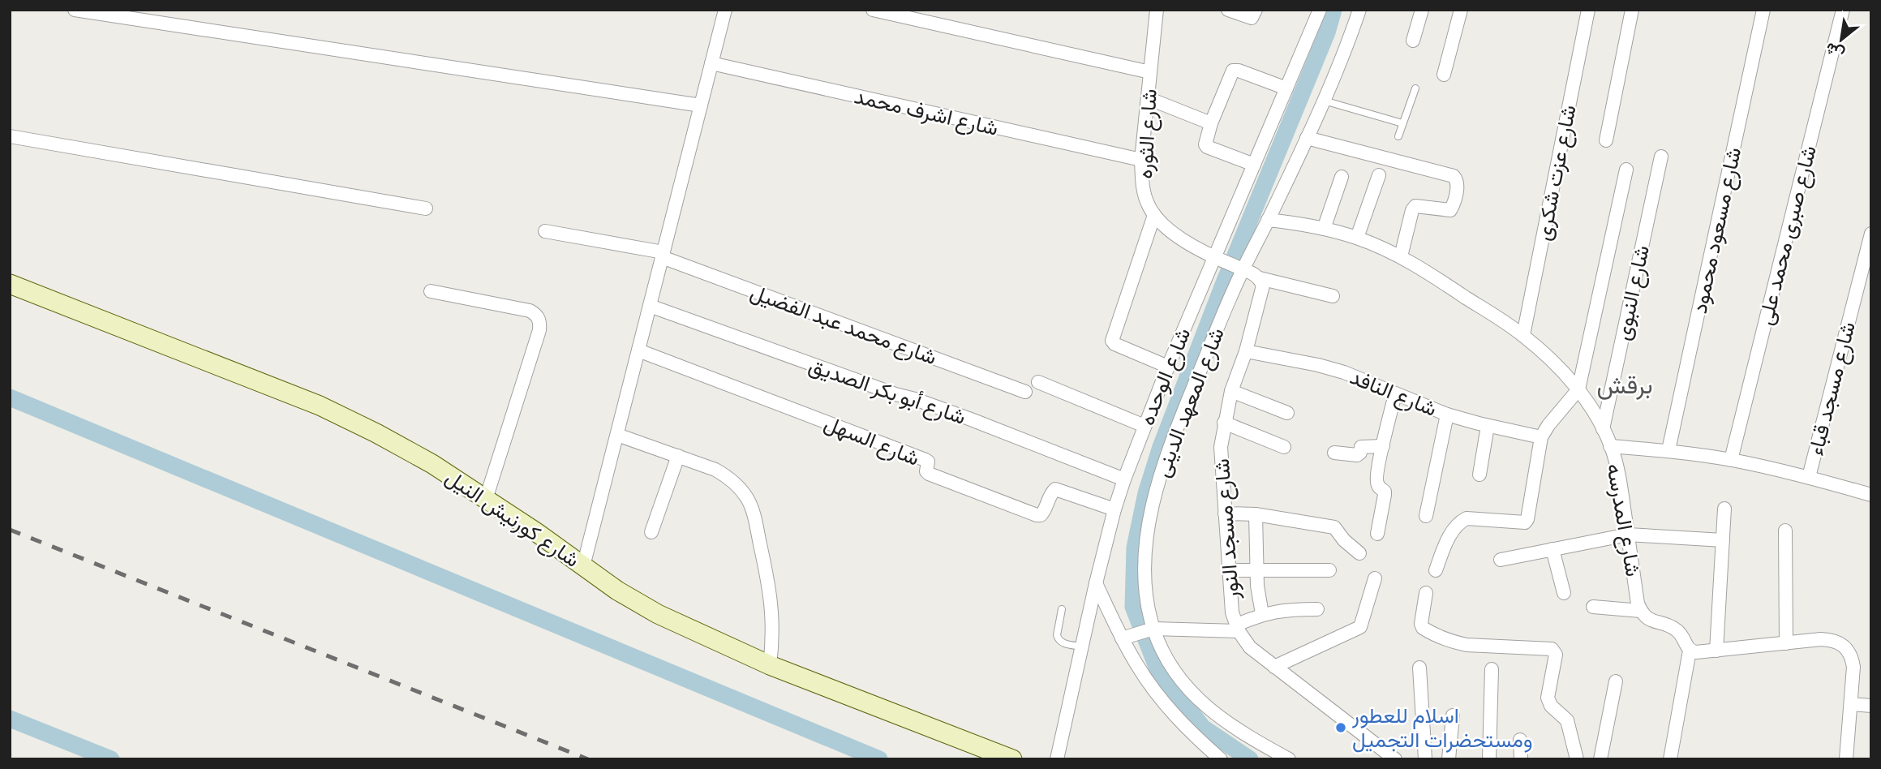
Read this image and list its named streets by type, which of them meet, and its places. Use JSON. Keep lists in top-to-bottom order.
{
  "streets": {
    "main road": ["شارع كورنيش النيل"],
    "street": [
      "شارع اشرف محمد",
      "شارع الثوره",
      "شارع عزت شكرى",
      "شارع مسعود محمود",
      "شارع صبرى محمد على",
      "شارع النبوى",
      "شارع محمد عبد الفضيل",
      "شارع الوحده",
      "شارع مسجد قباء",
      "شارع أبو بكر الصديق",
      "شارع النافد",
      "شارع المعهد الدينى",
      "شارع السهل",
      "شارع المدرسه",
      "شارع مسجد النور"
    ]
  },
  "crossings": [
    ["شارع اشرف محمد", "شارع الثوره"],
    ["شارع الثوره", "شارع الوحده"],
    ["شارع عزت شكرى", "شارع المدرسه"],
    ["شارع النبوى", "شارع المدرسه"],
    ["شارع الوحده", "شارع أبو بكر الصديق"],
    ["شارع الوحده", "شارع السهل"],
    ["شارع النافد", "شارع مسجد النور"],
    ["شارع المعهد الدينى", "شارع المدرسه"]
  ],
  "districts": ["برقش"],
  "places": ["اسلام للعطور ومستحضرات التجميل"],
  "north": "bottom left"
}
